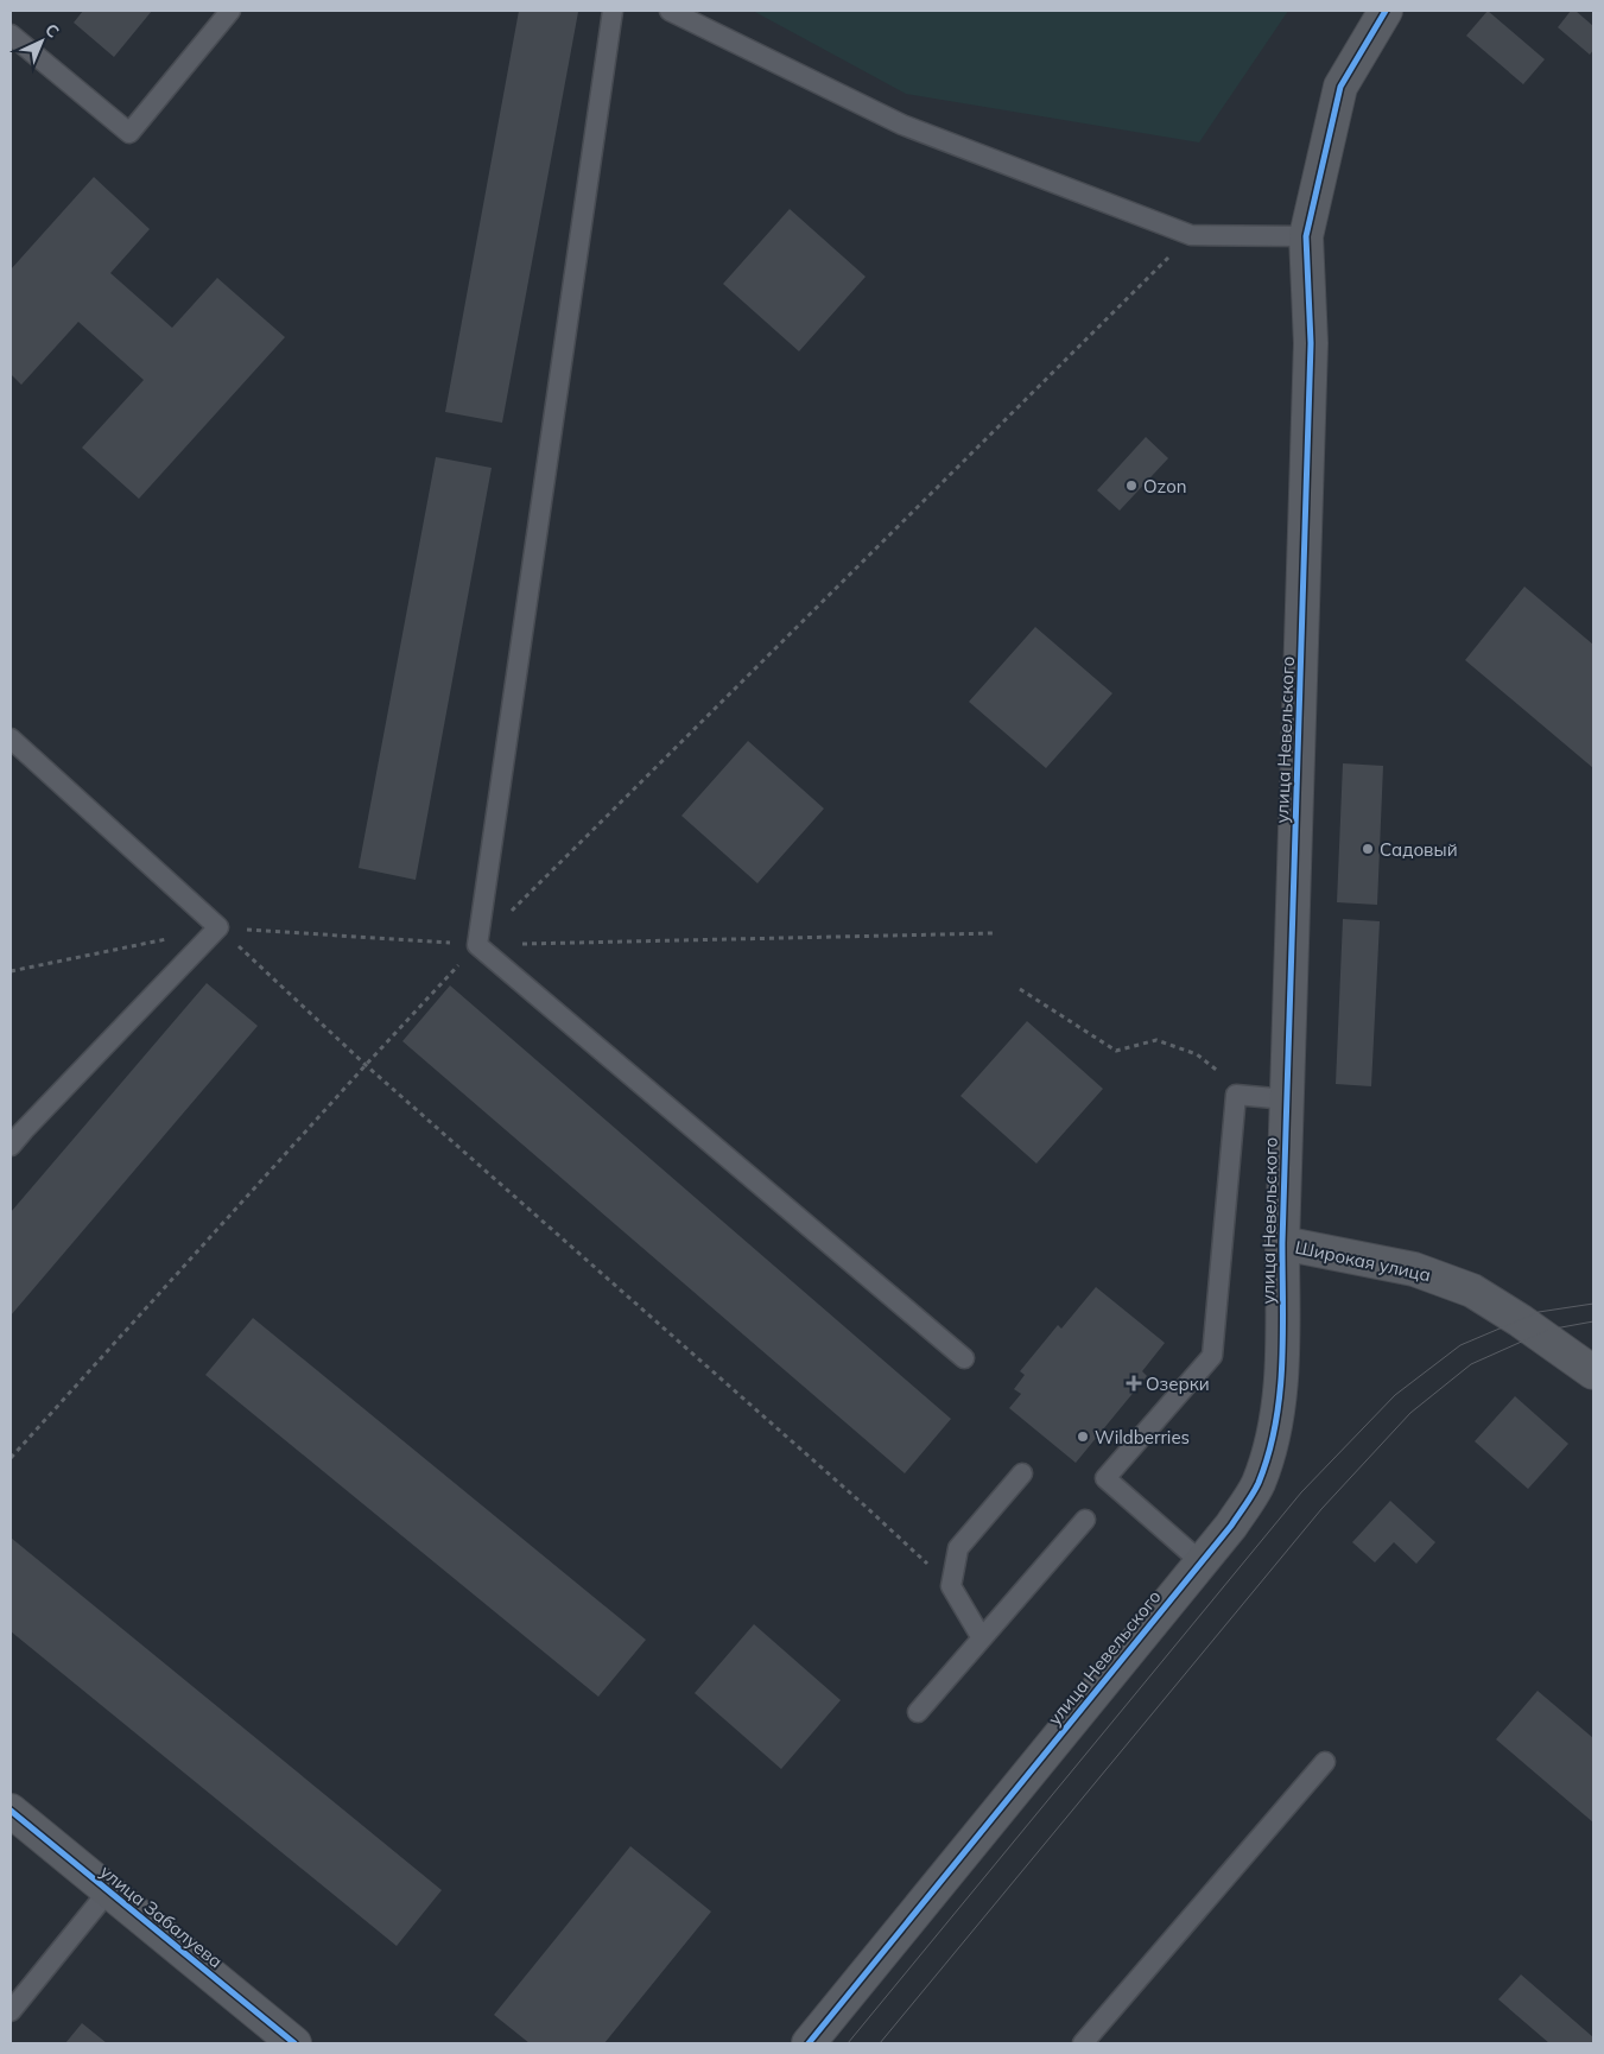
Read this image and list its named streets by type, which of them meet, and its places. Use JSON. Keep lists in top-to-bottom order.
{
  "streets": {
    "street": ["улица Невельского", "Широкая улица", "улица Забалуева"]
  },
  "crossings": [
    ["улица Невельского", "Широкая улица"]
  ],
  "places": {
    "other": ["Ozon", "Садовый", "Wildberries"],
    "health": ["Озерки"]
  },
  "north": "top right"
}
